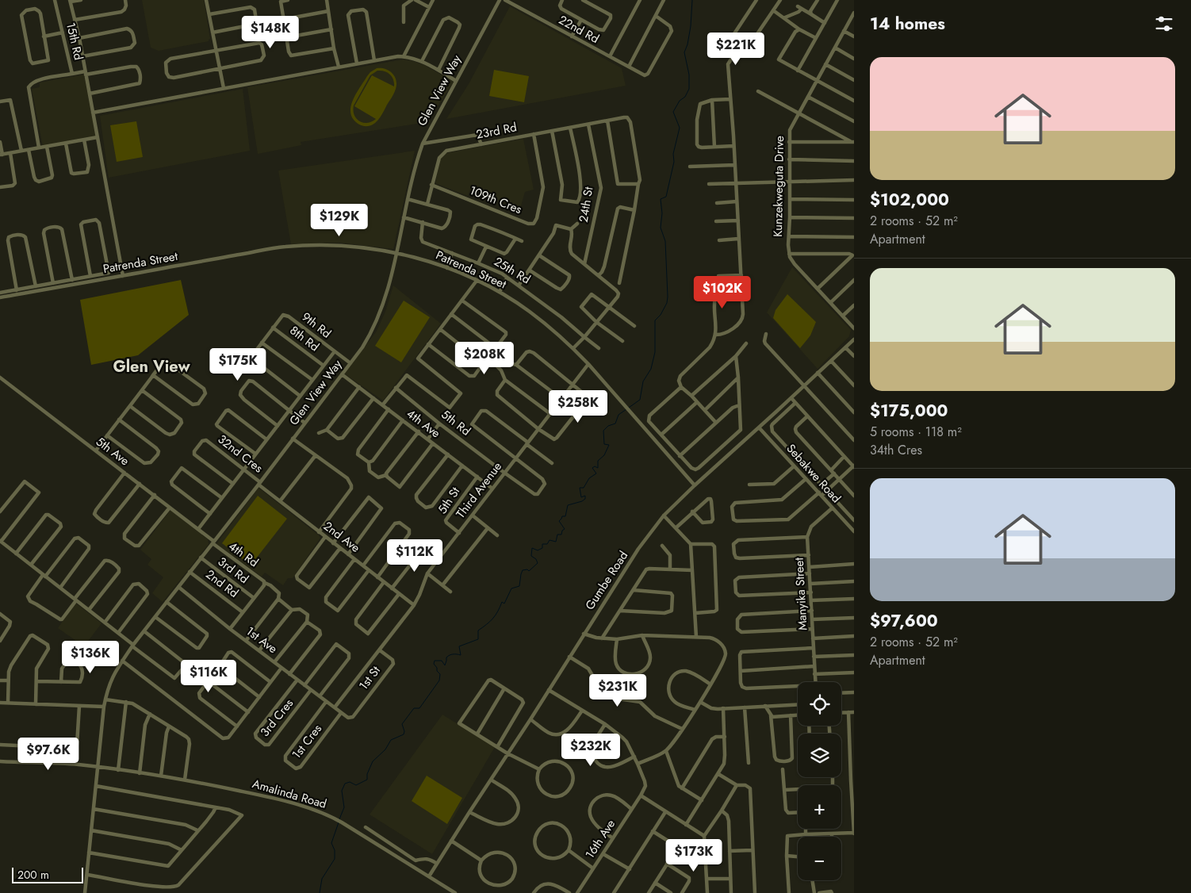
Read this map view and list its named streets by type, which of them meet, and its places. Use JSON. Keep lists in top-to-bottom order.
{
  "streets": {
    "street": [
      "22nd Rd",
      "15th Rd",
      "Glen View Way",
      "23rd Rd",
      "Kunzekweguta Drive",
      "109th Cres",
      "24th St",
      "Patrenda Street",
      "25th Rd",
      "9th Rd",
      "8th Rd",
      "5th Rd",
      "4th Ave",
      "5th Ave",
      "32nd Cres",
      "Sebakwe Road",
      "Third Avenue",
      "5th St",
      "2nd Ave",
      "4th Rd",
      "3rd Rd",
      "Gumbe Road",
      "2nd Rd",
      "Manyika Street",
      "1st Ave",
      "1st St",
      "3rd Cres",
      "1st Cres",
      "Amalinda Road",
      "16th Ave"
    ]
  },
  "crossings": [
    ["Glen View Way", "Patrenda Street"],
    ["Glen View Way", "9th Rd"],
    ["Glen View Way", "4th Ave"],
    ["Glen View Way", "5th Ave"],
    ["Glen View Way", "32nd Cres"],
    ["Glen View Way", "2nd Ave"],
    ["Glen View Way", "4th Rd"],
    ["Glen View Way", "3rd Rd"],
    ["Glen View Way", "2nd Rd"],
    ["Glen View Way", "1st Ave"],
    ["Glen View Way", "Amalinda Road"],
    ["23rd Rd", "109th Cres"],
    ["23rd Rd", "24th St"],
    ["Patrenda Street", "Third Avenue"],
    ["Patrenda Street", "Gumbe Road"],
    ["9th Rd", "8th Rd"],
    ["5th Rd", "Third Avenue"],
    ["4th Ave", "Third Avenue"],
    ["4th Ave", "5th St"],
    ["5th Ave", "4th Rd"],
    ["32nd Cres", "2nd Ave"],
    ["Sebakwe Road", "Gumbe Road"],
    ["Third Avenue", "5th St"],
    ["Third Avenue", "2nd Ave"],
    ["Third Avenue", "1st Ave"],
    ["Third Avenue", "1st St"],
    ["Gumbe Road", "Amalinda Road"],
    ["1st Ave", "1st St"],
    ["1st Ave", "3rd Cres"],
    ["1st Ave", "1st Cres"]
  ],
  "districts": ["Glen View"],
  "scale_bar": "200 m",
  "page": {
    "heading": "14 homes",
    "price": [
      "$148K",
      "$221K",
      "$129K",
      "$102K",
      "$208K",
      "$175K",
      "$258K",
      "$112K",
      "$136K",
      "$116K",
      "$231K",
      "$232K",
      "$97.6K",
      "$173K"
    ],
    "list": [
      {
        "name": "$102,000",
        "note": "2 rooms · 52 m² · Apartment"
      },
      {
        "name": "$175,000",
        "note": "5 rooms · 118 m² · 34th Cres"
      },
      {
        "name": "$97,600",
        "note": "2 rooms · 52 m² · Apartment"
      }
    ],
    "map_buttons": ["+", "−"],
    "scale": "200 m"
  }
}
